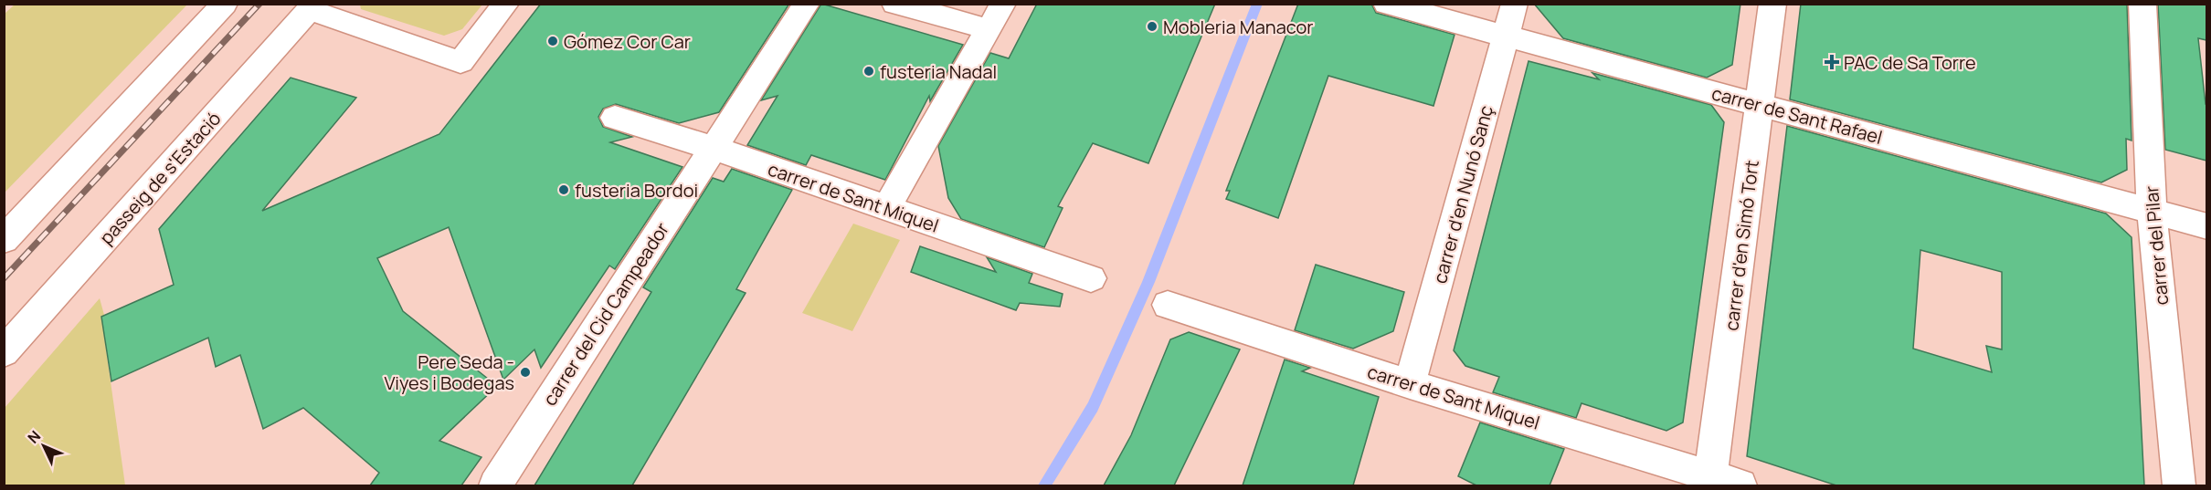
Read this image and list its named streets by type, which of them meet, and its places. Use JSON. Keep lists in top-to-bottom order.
{
  "streets": {
    "street": [
      "carrer de Sant Rafael",
      "passeig de s'Estació",
      "carrer d'en Nunó Sanç",
      "carrer de Sant Miquel",
      "carrer d'en Simó Tort",
      "carrer del Pilar",
      "carrer del Cid Campeador"
    ]
  },
  "crossings": [
    ["carrer de Sant Rafael", "carrer d'en Nunó Sanç"],
    ["carrer de Sant Rafael", "carrer d'en Simó Tort"],
    ["carrer de Sant Rafael", "carrer del Pilar"],
    ["carrer d'en Nunó Sanç", "carrer de Sant Miquel"],
    ["carrer de Sant Miquel", "carrer d'en Simó Tort"],
    ["carrer de Sant Miquel", "carrer del Cid Campeador"]
  ],
  "places": {
    "other": [
      "Mobleria Manacor",
      "Gómez Cor Car",
      "fusteria Nadal",
      "fusteria Bordoi",
      "Pere Seda - Viyes i Bodegas"
    ],
    "health": ["PAC de Sa Torre"]
  },
  "north": "top left"
}
